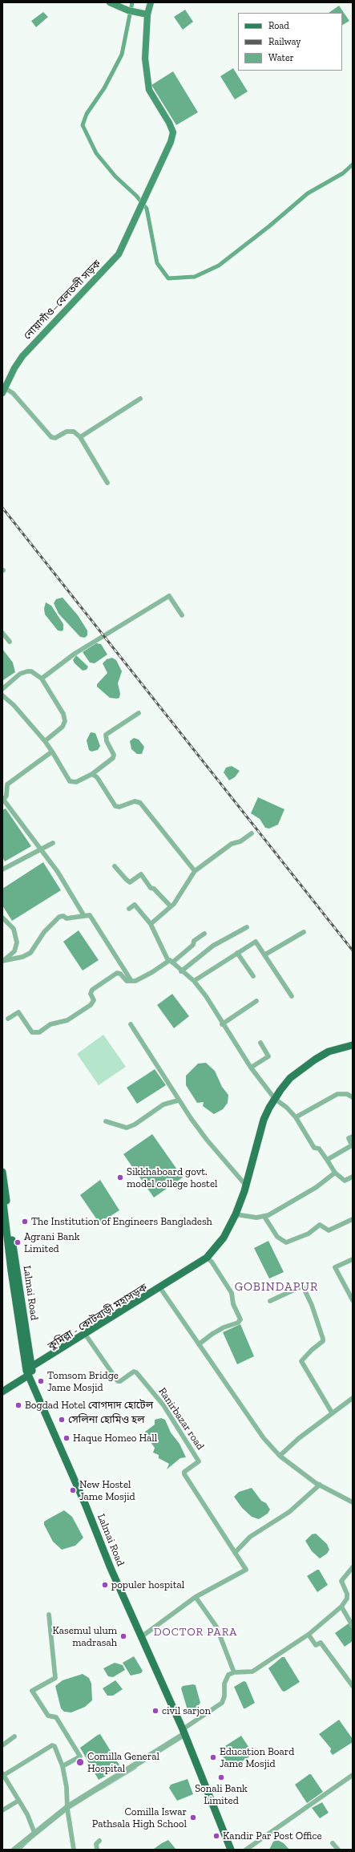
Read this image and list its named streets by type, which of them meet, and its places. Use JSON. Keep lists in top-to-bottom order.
{
  "streets": {
    "main road": ["নোয়াগাঁও–বেলতলী সড়ক", "Lalmai Road", "কুমিল্লা - কোটবাড়ী মহাসড়ক"],
    "street": ["Ranirbazar road"]
  },
  "crossings": [
    ["Lalmai Road", "কুমিল্লা - কোটবাড়ী মহাসড়ক"],
    ["কুমিল্লা - কোটবাড়ী মহাসড়ক", "Ranirbazar road"]
  ],
  "districts": ["GOBINDAPUR", "DOCTOR PARA"],
  "places": [
    "Sikkhaboard govt. model college hostel",
    "The Institution of Engineers Bangladesh",
    "Agrani Bank Limited",
    "Tomsom Bridge Jame Mosjid",
    "Bogdad Hotel বোগদাদ হোটেল",
    "সেলিনা হোমিও হল",
    "Haque Homeo Hall",
    "New Hostel Jame Mosjid",
    "populer hospital",
    "Kasemul ulum madrasah",
    "civil sarjon",
    "Education Board Jame Mosjid",
    "Comilla General Hospital",
    "Sonali Bank Limited",
    "Comilla Iswar Pathsala High School",
    "Kandir Par Post Office"
  ],
  "legend": ["Road", "Railway", "Water"]
}
